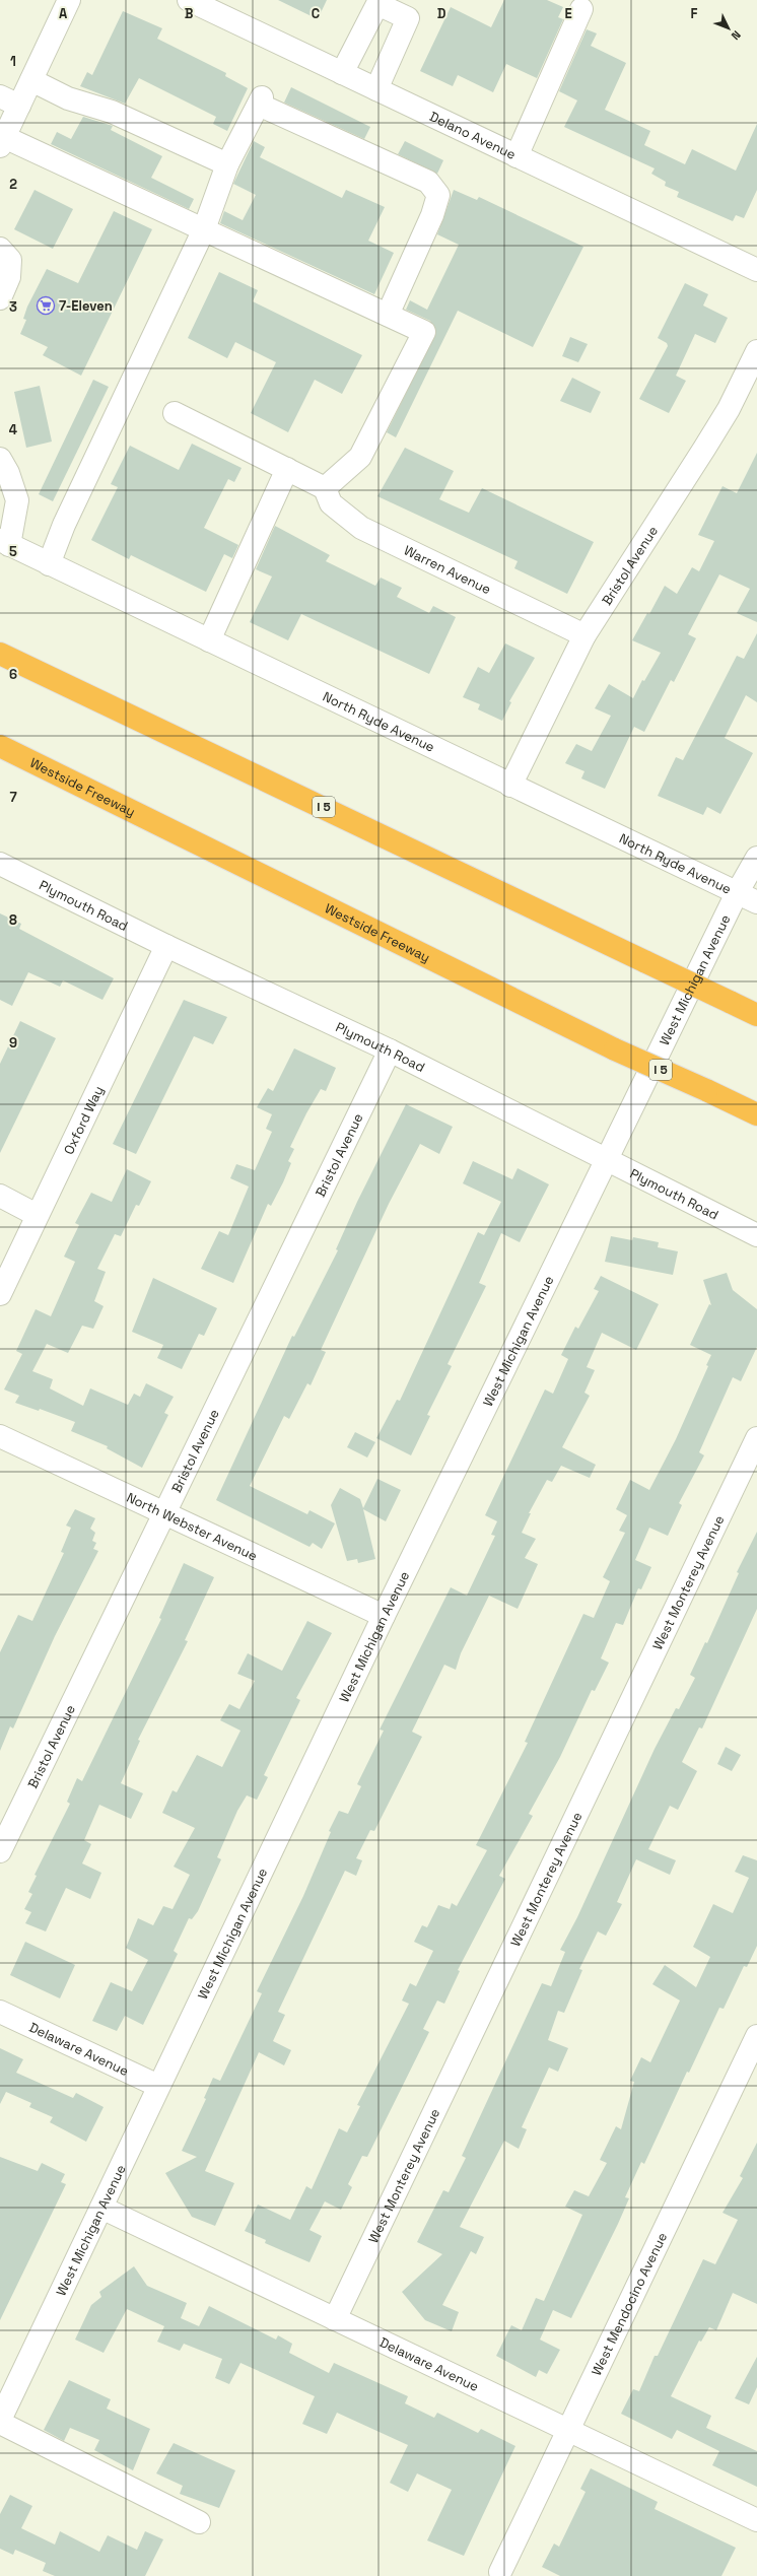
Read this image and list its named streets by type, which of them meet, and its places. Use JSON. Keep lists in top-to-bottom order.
{
  "streets": {
    "highway": ["Westside Freeway", "I 5"],
    "street": [
      "Delano Avenue",
      "Bristol Avenue",
      "Warren Avenue",
      "North Ryde Avenue",
      "Plymouth Road",
      "West Michigan Avenue",
      "Oxford Way",
      "North Webster Avenue",
      "West Monterey Avenue",
      "Delaware Avenue",
      "West Mendocino Avenue"
    ]
  },
  "crossings": [
    ["Bristol Avenue", "Warren Avenue"],
    ["Bristol Avenue", "North Ryde Avenue"],
    ["Bristol Avenue", "Plymouth Road"],
    ["Bristol Avenue", "North Webster Avenue"],
    ["North Ryde Avenue", "West Michigan Avenue"],
    ["Plymouth Road", "West Michigan Avenue"],
    ["Plymouth Road", "Oxford Way"],
    ["West Michigan Avenue", "North Webster Avenue"],
    ["West Michigan Avenue", "Delaware Avenue"],
    ["West Monterey Avenue", "Delaware Avenue"],
    ["Delaware Avenue", "West Mendocino Avenue"]
  ],
  "places": {
    "supermarket": ["7-Eleven"]
  },
  "north": "bottom right",
  "grid": {
    "columns": [
      "A",
      "B",
      "C",
      "D",
      "E",
      "F"
    ],
    "rows": [
      "1",
      "2",
      "3",
      "4",
      "5",
      "6",
      "7",
      "8",
      "9"
    ]
  }
}
